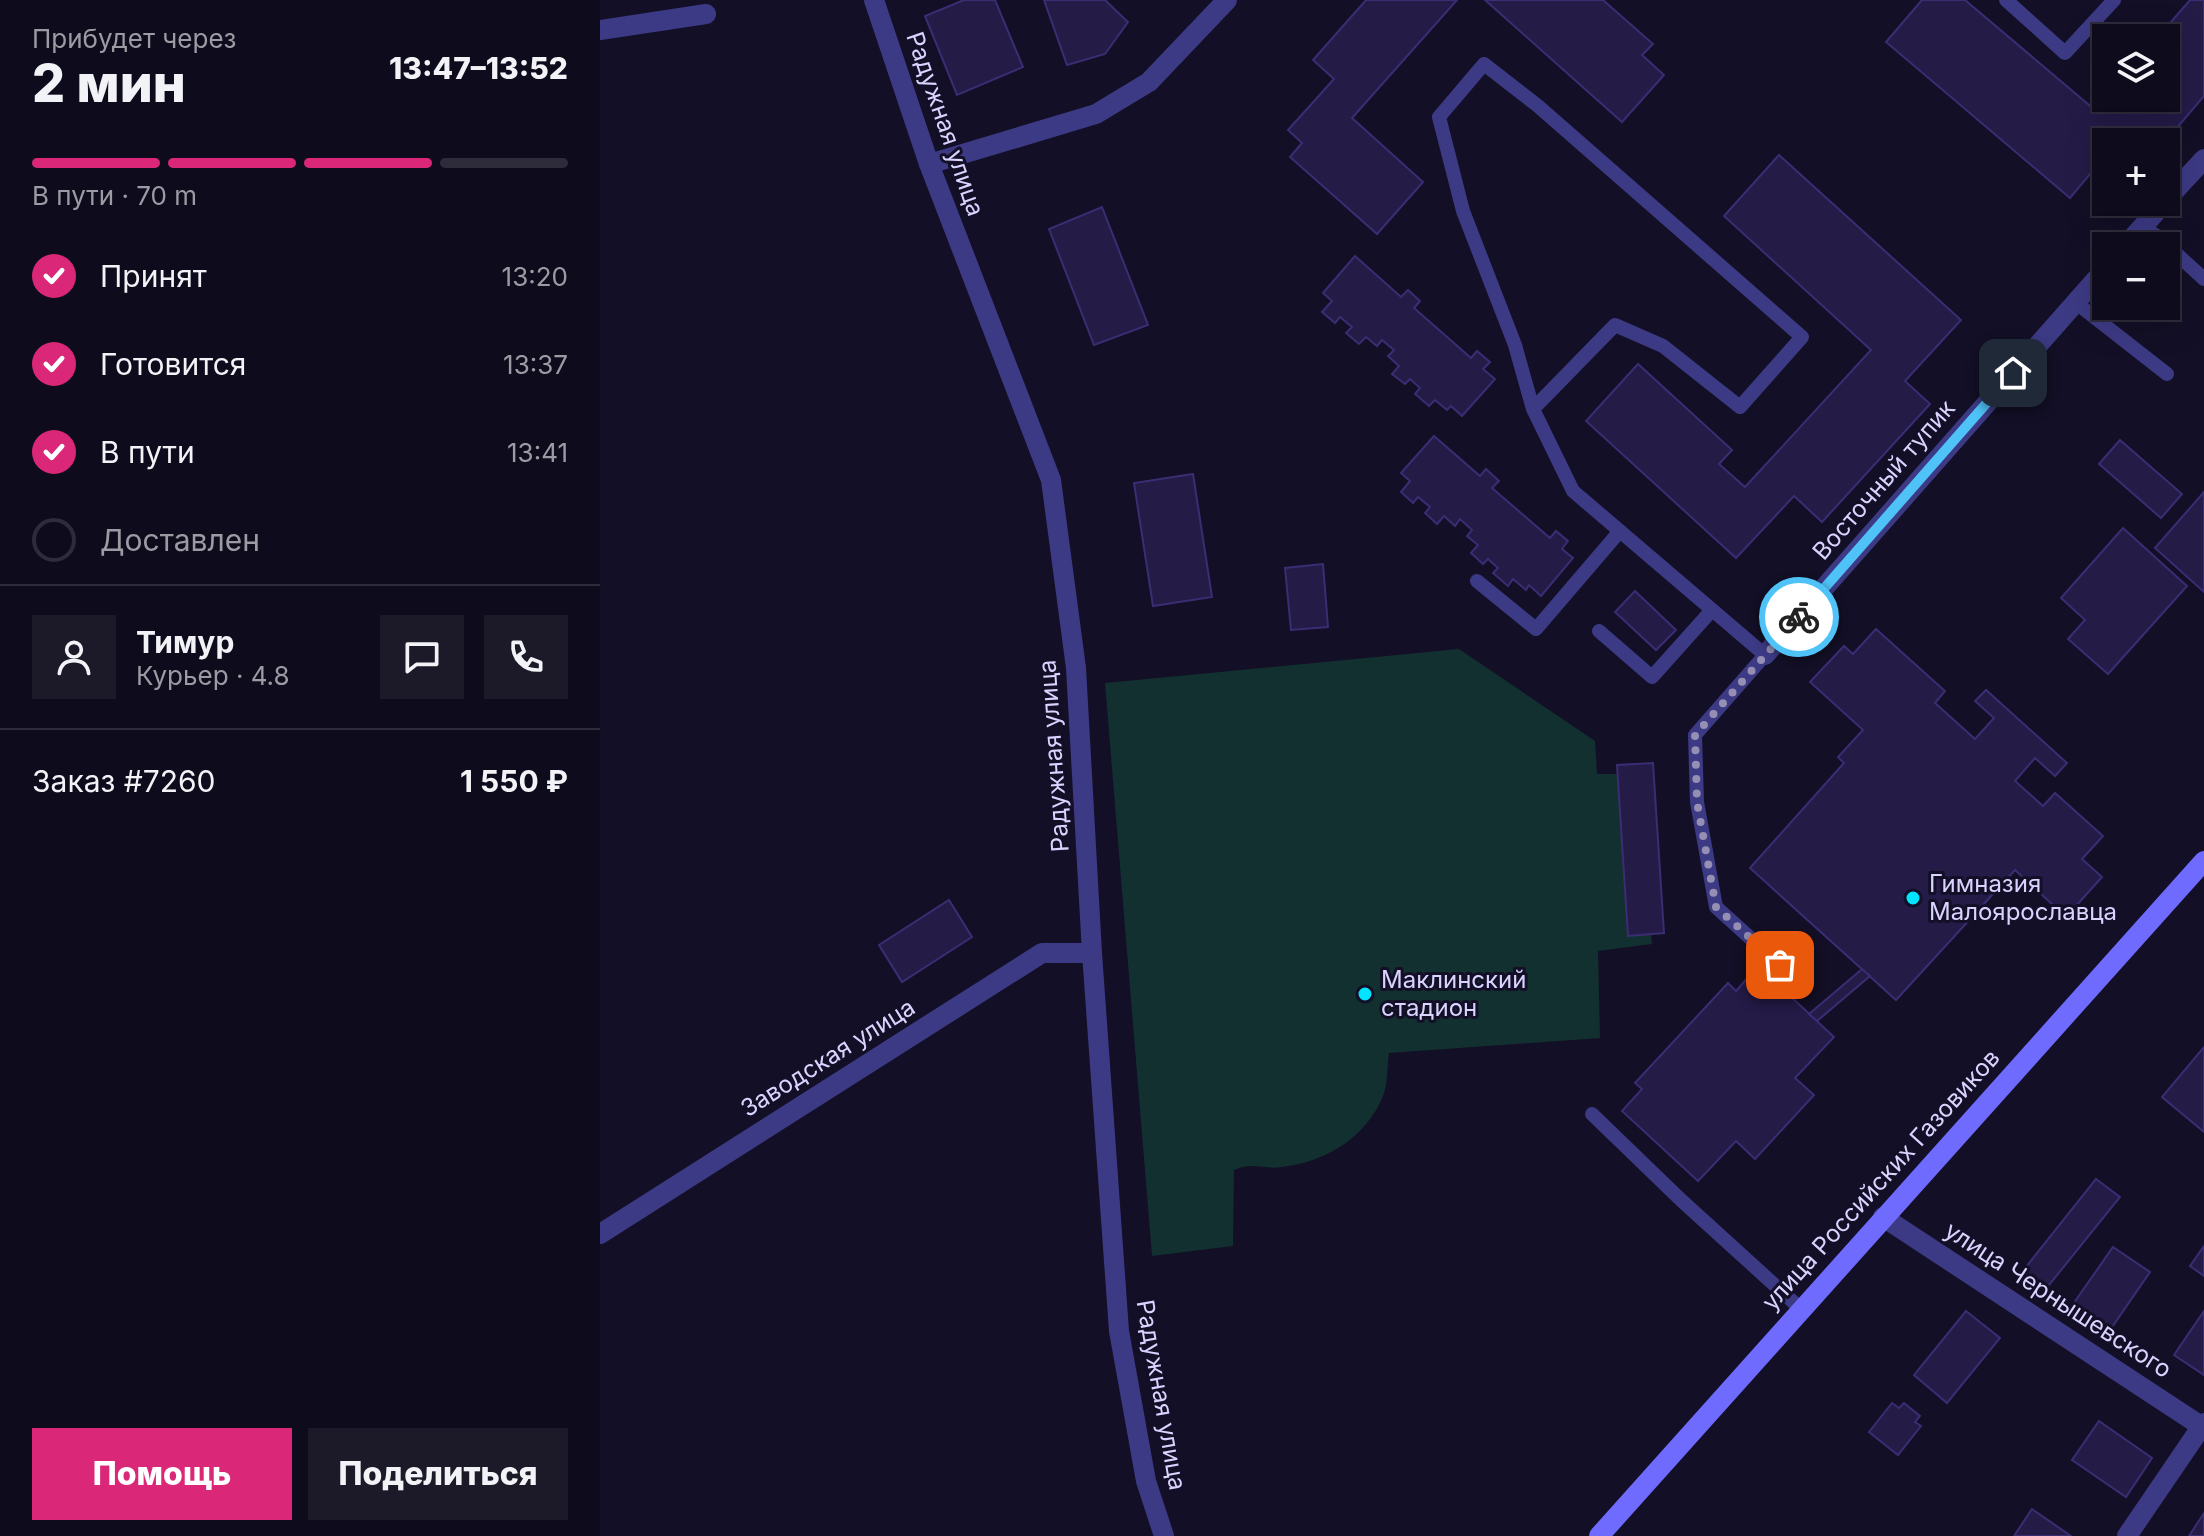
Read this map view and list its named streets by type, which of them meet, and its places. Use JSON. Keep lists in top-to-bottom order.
{
  "streets": {
    "main road": ["улица Российских Газовиков"],
    "street": [
      "Радужная улица",
      "Восточный тупик",
      "Заводская улица",
      "улица Чернышевского"
    ]
  },
  "crossings": [
    ["Радужная улица", "Заводская улица"],
    ["улица Российских Газовиков", "улица Чернышевского"]
  ],
  "places": ["Гимназия Малоярославца", "Маклинский стадион"],
  "page": {
    "heading": ["2 мин", "Прибудет через", "13:47–13:52"],
    "panel": [
      "Тимур",
      "Курьер · 4.8",
      "Заказ #7260",
      "1 550 ₽"
    ],
    "map_buttons": ["+", "−"],
    "bar": "В пути · 70 m",
    "list": [
      ["Принят", "13:20"],
      ["Готовится", "13:37"],
      ["В пути", "13:41"],
      "Доставлен"
    ],
    "buttons": ["Помощь", "Поделиться"]
  }
}
